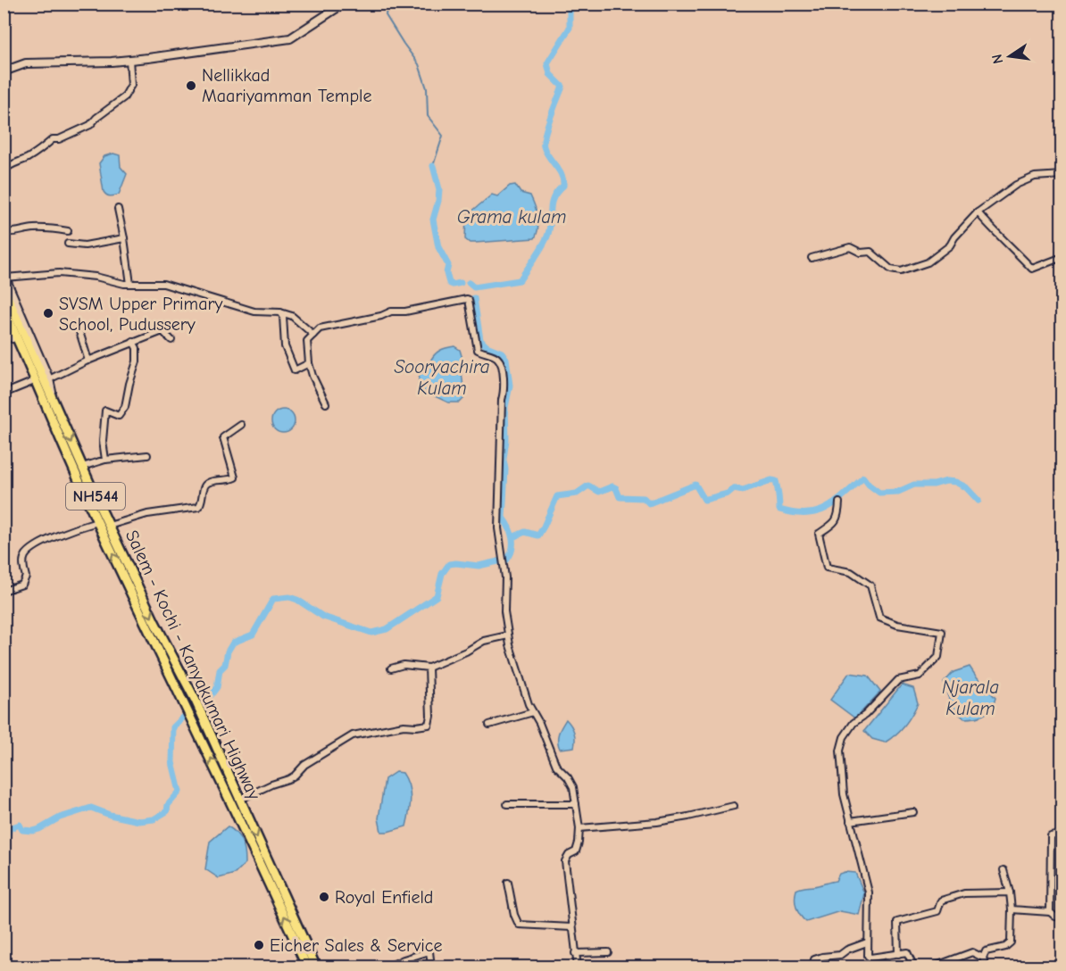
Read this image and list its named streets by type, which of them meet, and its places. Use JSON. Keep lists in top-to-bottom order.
{
  "streets": {
    "highway": ["NH544", "Salem - Kochi - Kanyakumari Highway"]
  },
  "water": ["Grama kulam", "Sooryachira Kulam", "Njarala Kulam"],
  "places": [
    "Nellikkad Maariyamman Temple",
    "SVSM Upper Primary School, Pudussery",
    "Royal Enfield",
    "Eicher Sales & Service"
  ],
  "north": "left"
}
